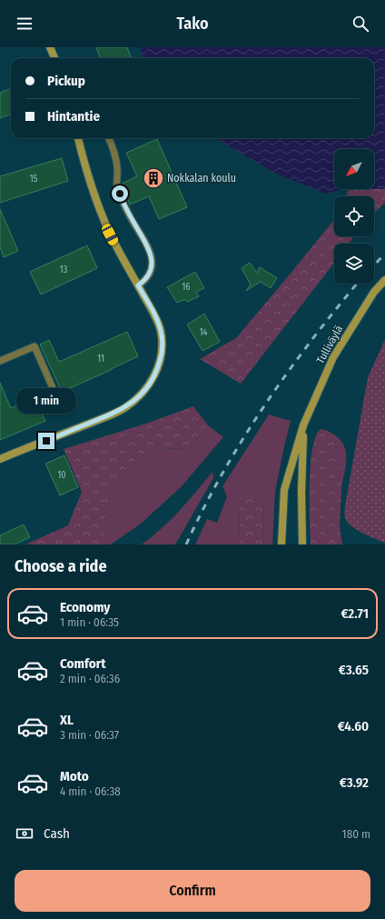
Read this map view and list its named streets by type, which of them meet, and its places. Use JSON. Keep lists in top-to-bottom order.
{
  "streets": {
    "street": ["Tulliväylä"]
  },
  "places": {
    "building": ["Nokkalan koulu"]
  },
  "house_numbers": [
    "15",
    "13",
    "16",
    "14",
    "11",
    "10"
  ],
  "north": "bottom left",
  "page": {
    "header": "Tako",
    "banner": ["Pickup", "Hintantie"],
    "bubble": "1 min",
    "heading": "Choose a ride",
    "list": [
      {
        "name": "Economy",
        "note": "1 min · 06:35",
        "value": "€2.71"
      },
      {
        "name": "Comfort",
        "note": "2 min · 06:36",
        "value": "€3.65"
      },
      {
        "name": "XL",
        "note": "3 min · 06:37",
        "value": "€4.60"
      },
      {
        "name": "Moto",
        "note": "4 min · 06:38",
        "value": "€3.92"
      }
    ],
    "pay": ["Cash", "180 m"],
    "buttons": "Confirm"
  }
}
